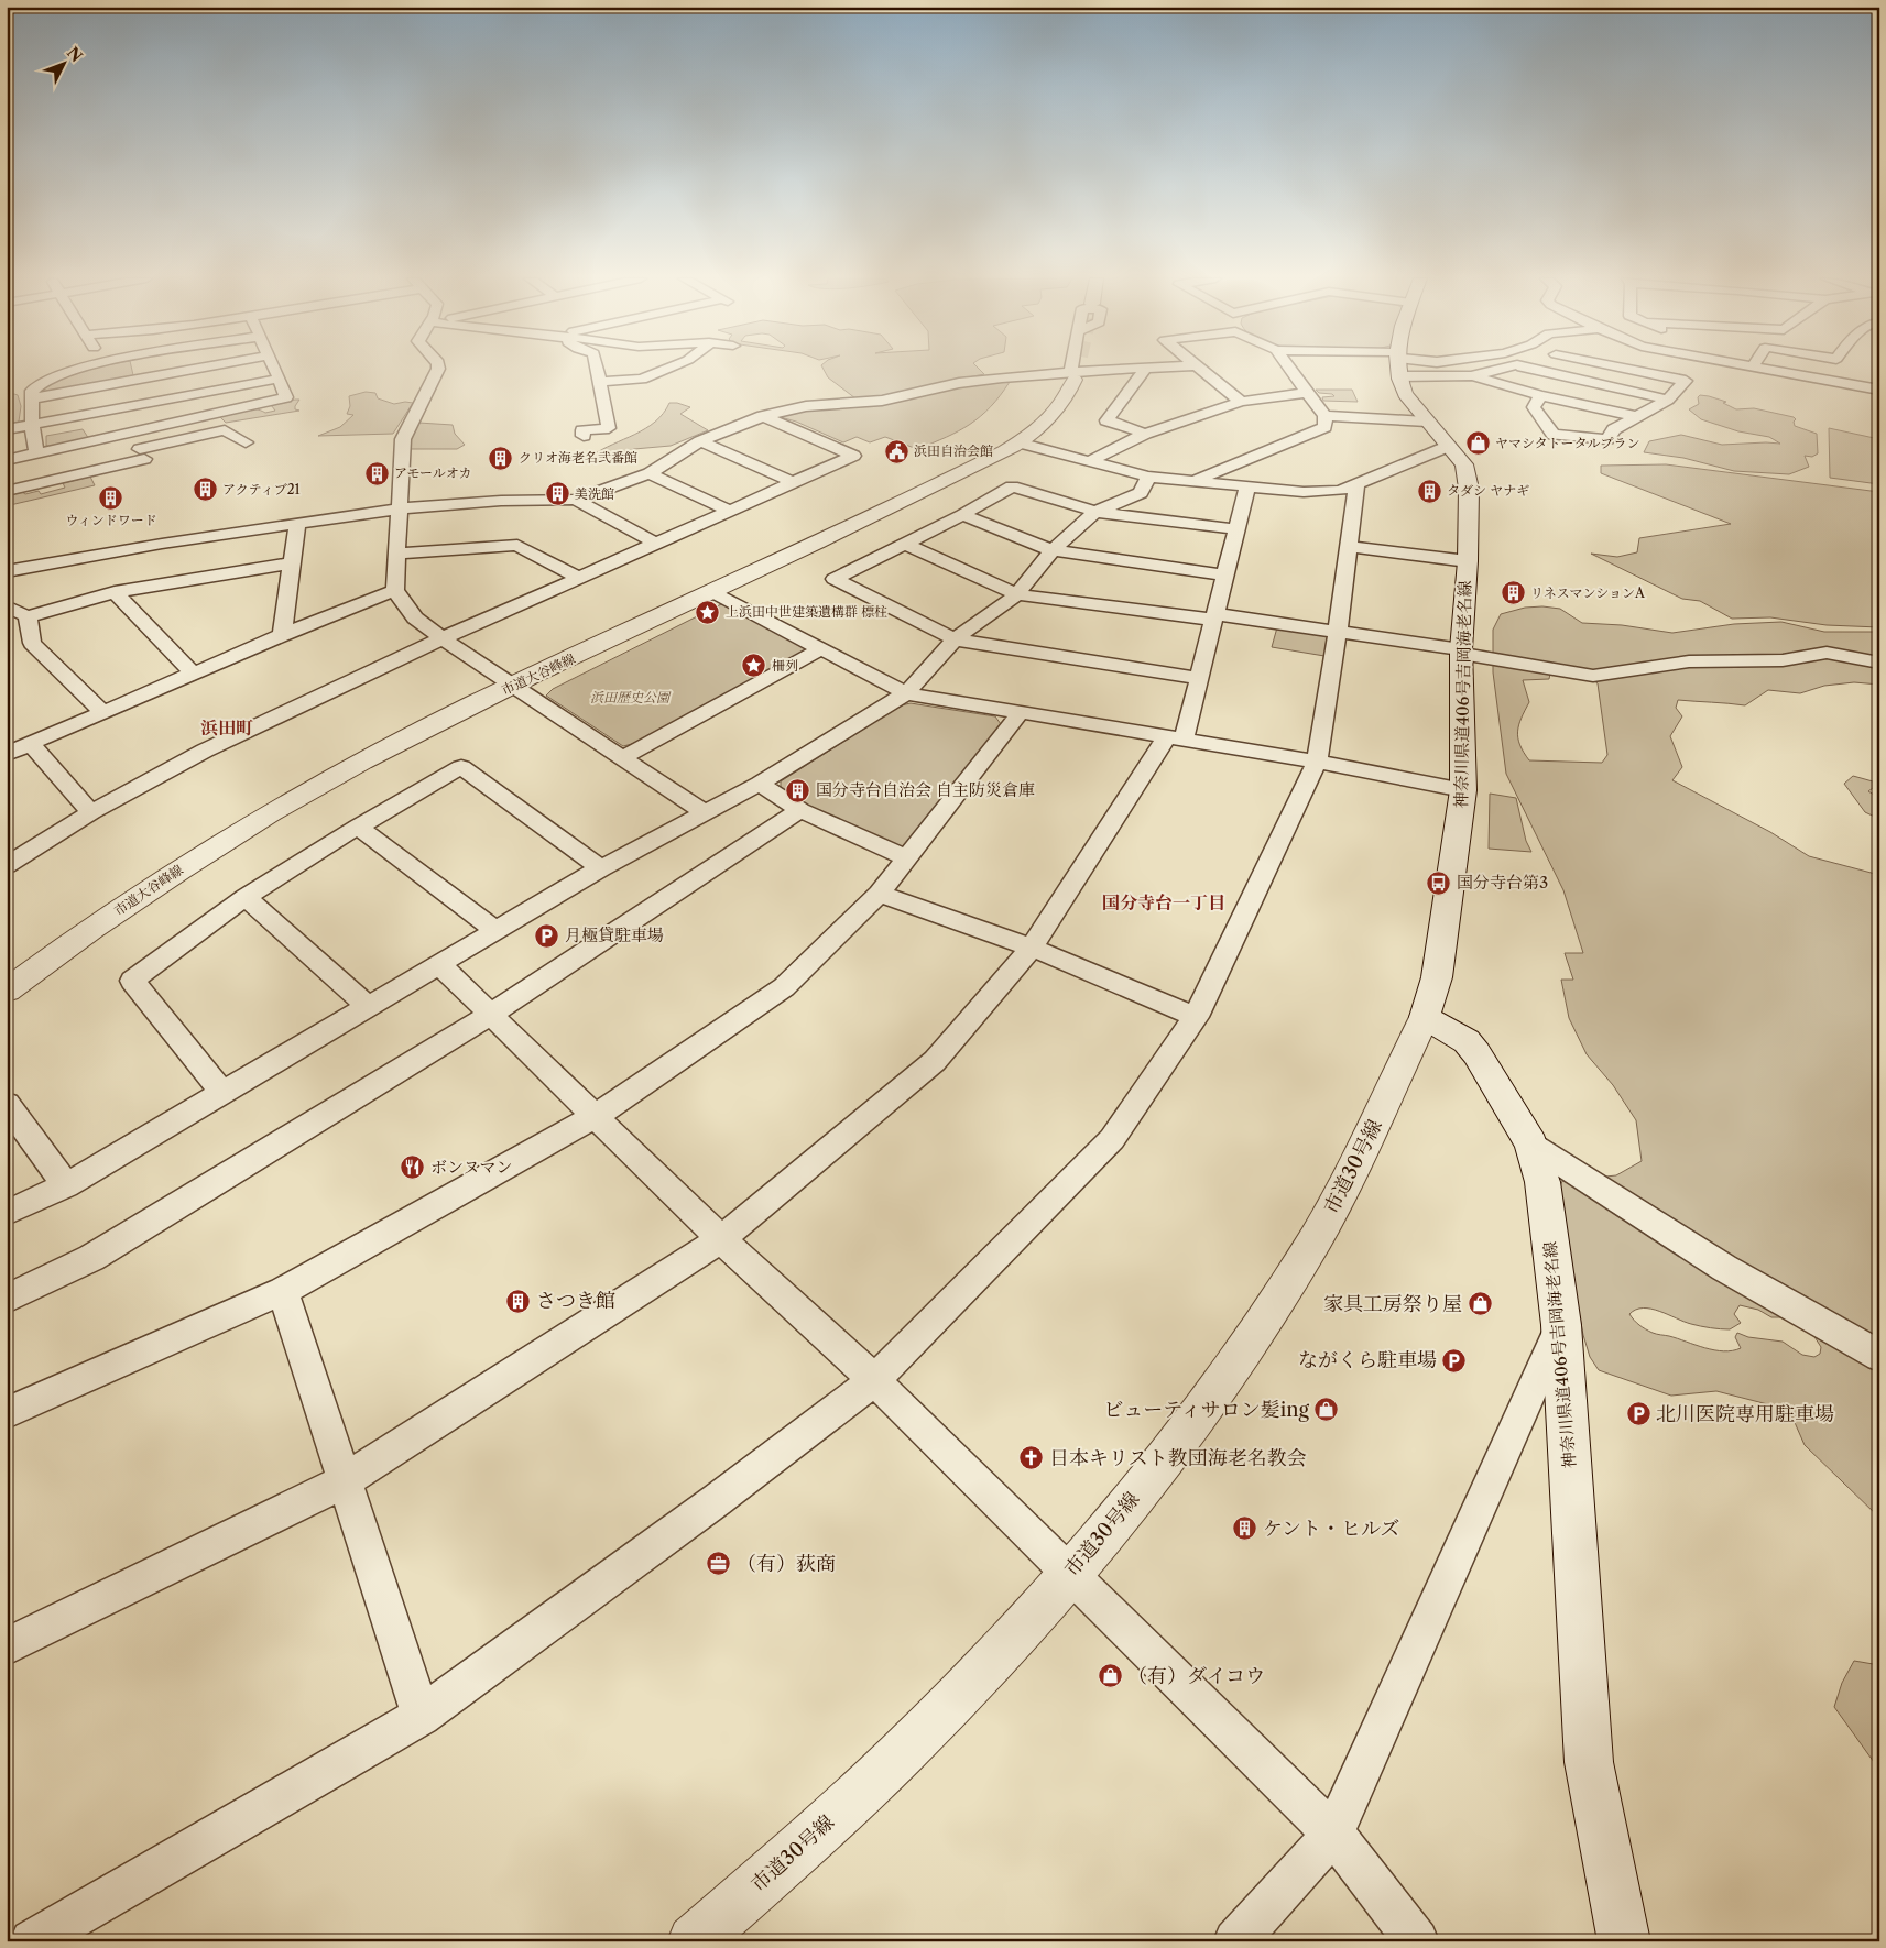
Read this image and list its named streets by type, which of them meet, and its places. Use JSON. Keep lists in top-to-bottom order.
{
  "streets": {
    "street": ["市道大谷峰線", "神奈川県道406号吉岡海老名線", "市道30号線"]
  },
  "crossings": [
    ["神奈川県道406号吉岡海老名線", "市道30号線"]
  ],
  "districts": ["浜田町", "国分寺台一丁目"],
  "parks": ["浜田歴史公園"],
  "places": {
    "shop": [
      "ヤマシタトータルプラン",
      "家具工房祭り屋",
      "ビューティサロン髪ing",
      "（有）ダイコウ"
    ],
    "public building": ["浜田自治会館"],
    "building": [
      "クリオ海老名弐番館",
      "アモールオカ",
      "アクティブ21",
      "タダシ ヤナギ",
      "美洗館",
      "ウィンドワード",
      "リネスマンションA",
      "国分寺台自治会 自主防災倉庫",
      "さつき館",
      "ケント・ヒルズ"
    ],
    "place": ["上浜田中世建築遺構群 標柱", "柵列"],
    "bus stop": ["国分寺台第3"],
    "parking": ["月極貸駐車場", "ながくら駐車場", "北川医院専用駐車場"],
    "restaurant": ["ボンヌマン"],
    "church": ["日本キリスト教団海老名教会"],
    "office": ["（有）荻商"]
  },
  "north": "top right"
}
